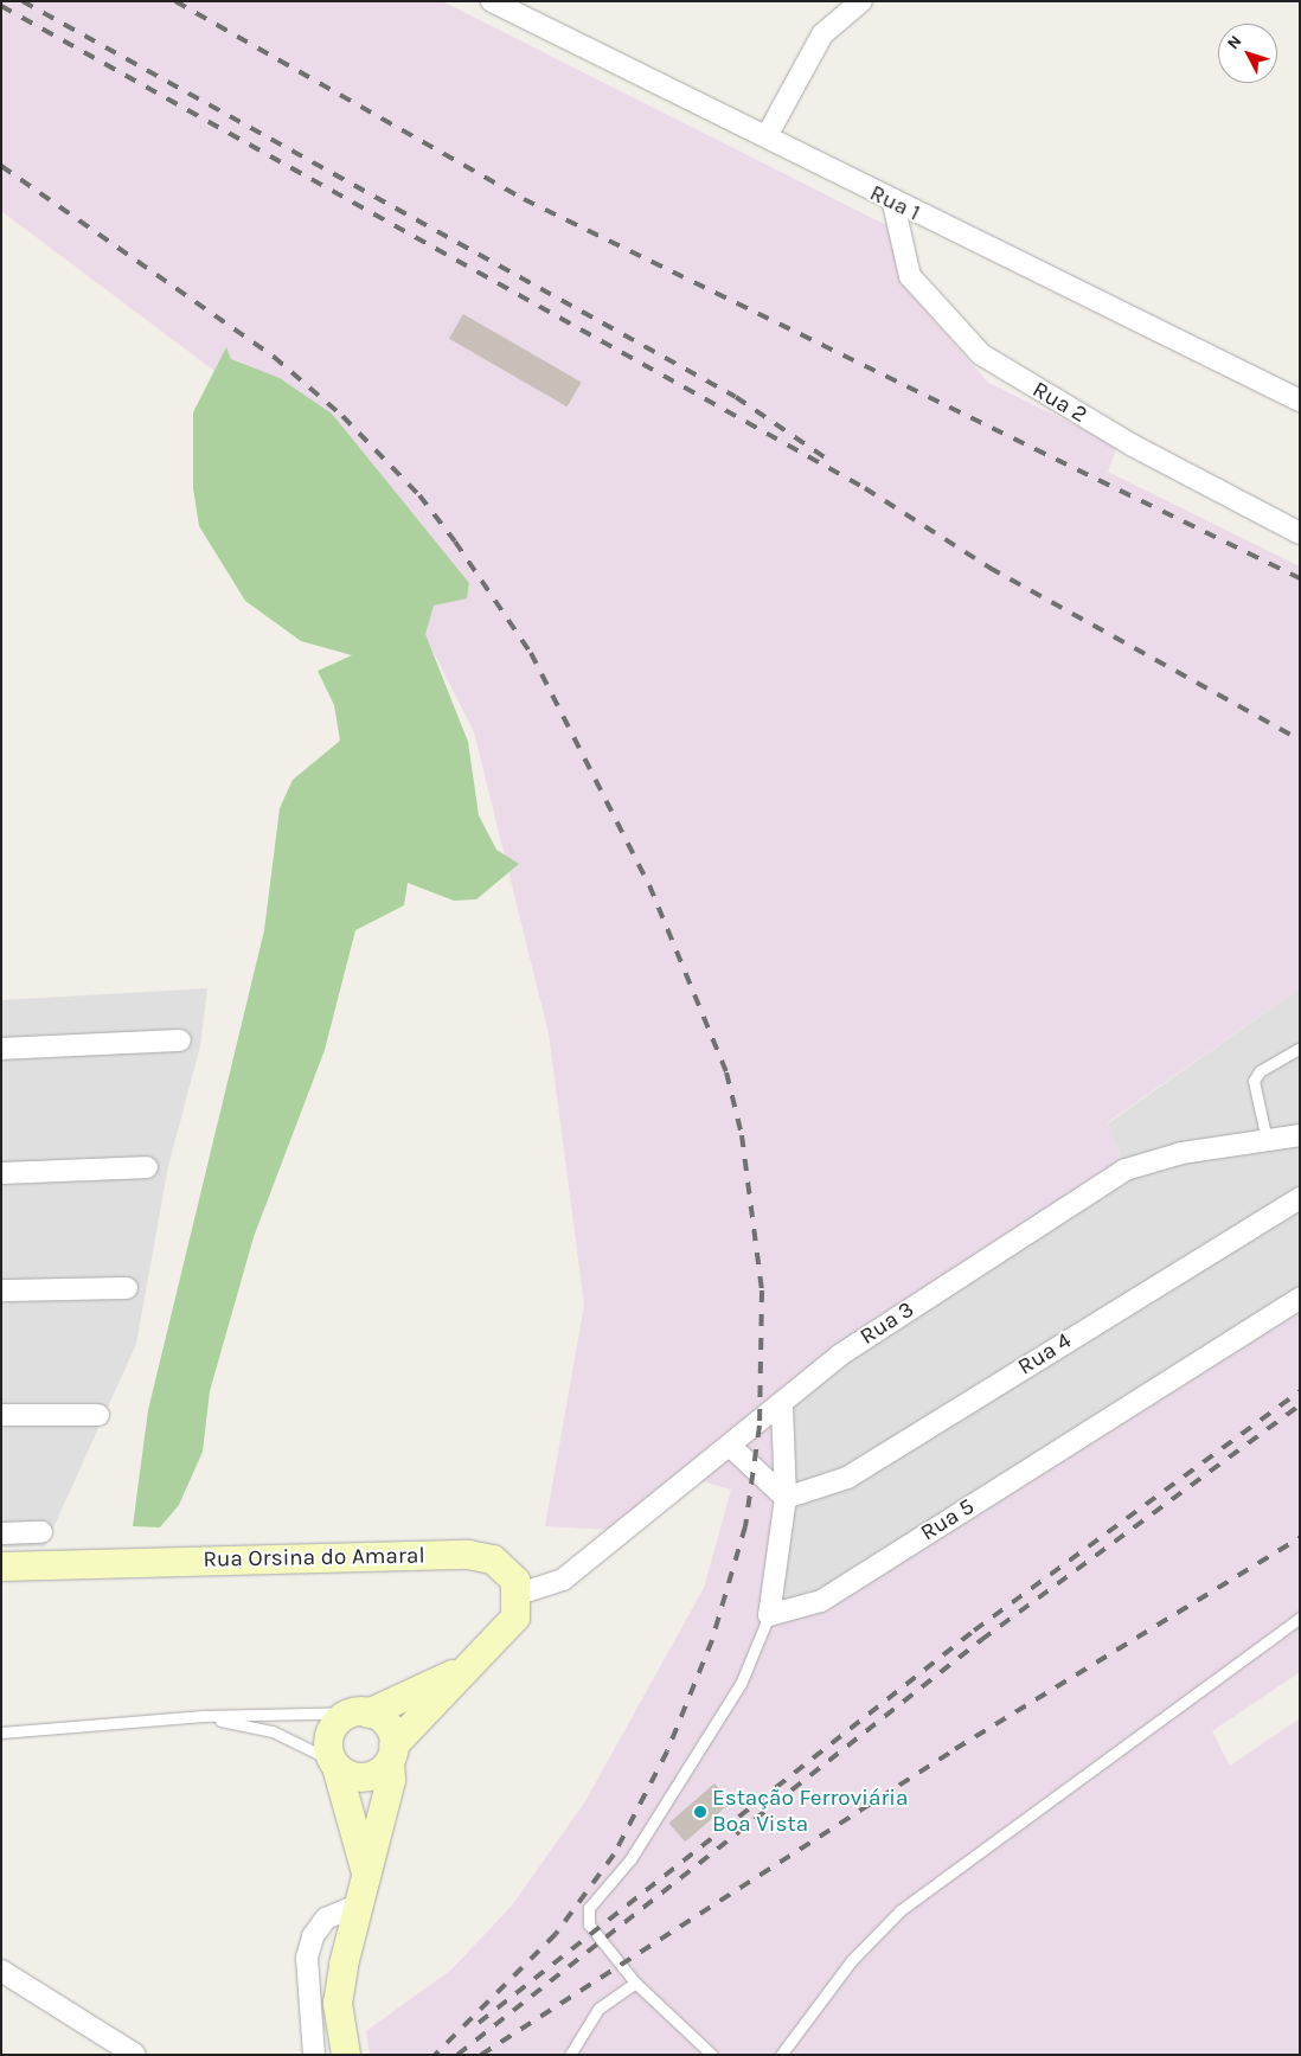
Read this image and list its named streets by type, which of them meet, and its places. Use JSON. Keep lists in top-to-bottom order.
{
  "streets": {
    "street": [
      "Rua 1",
      "Rua 2",
      "Rua 3",
      "Rua 4",
      "Rua 5",
      "Rua Orsina do Amaral"
    ]
  },
  "crossings": [
    ["Rua 1", "Rua 2"],
    ["Rua 3", "Rua Orsina do Amaral"]
  ],
  "places": ["Estação Ferroviária Boa Vista"],
  "north": "top left"
}
